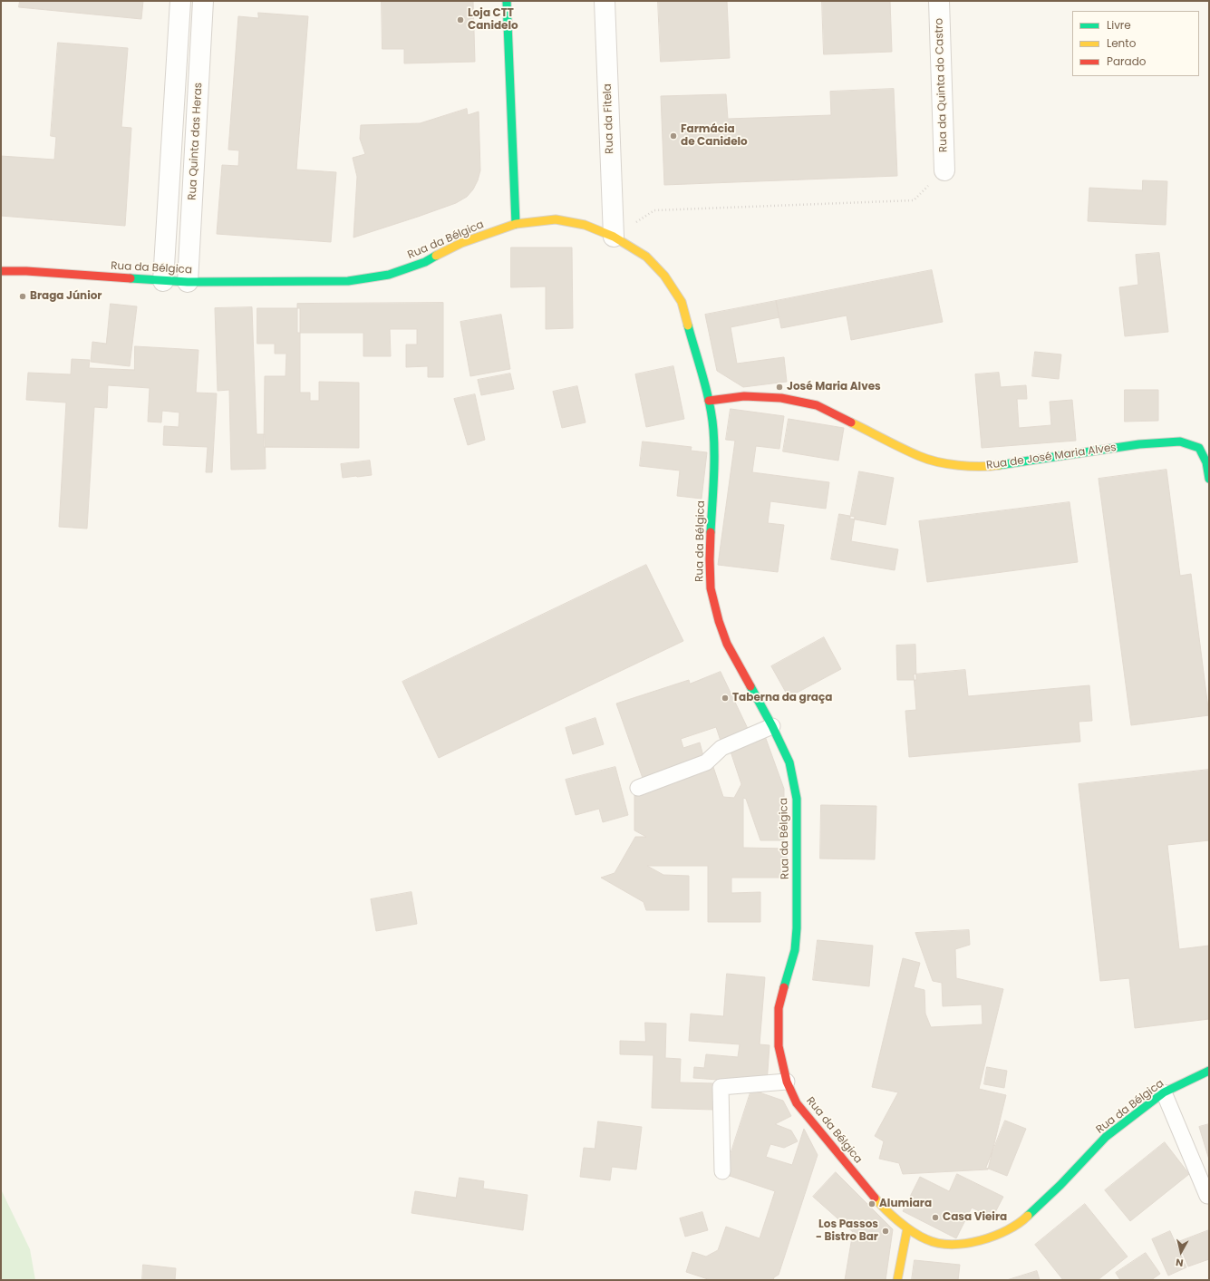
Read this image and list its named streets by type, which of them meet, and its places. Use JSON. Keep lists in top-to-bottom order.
{
  "streets": {
    "main road": ["Rua da Bélgica", "Rua de José Maria Alves"],
    "street": ["Rua da Quinta do Castro", "Rua da Fitela", "Rua Quinta das Heras"]
  },
  "crossings": [
    ["Rua da Fitela", "Rua da Bélgica"],
    ["Rua Quinta das Heras", "Rua da Bélgica"],
    ["Rua da Bélgica", "Rua de José Maria Alves"]
  ],
  "places": [
    "Loja CTT Canidelo",
    "Farmácia de Canidelo",
    "Braga Júnior",
    "José Maria Alves",
    "Taberna da graça",
    "Alumiara",
    "Casa Vieira",
    "Los Passos - Bistro Bar"
  ],
  "legend": ["Livre", "Lento", "Parado"],
  "north": "bottom"
}
